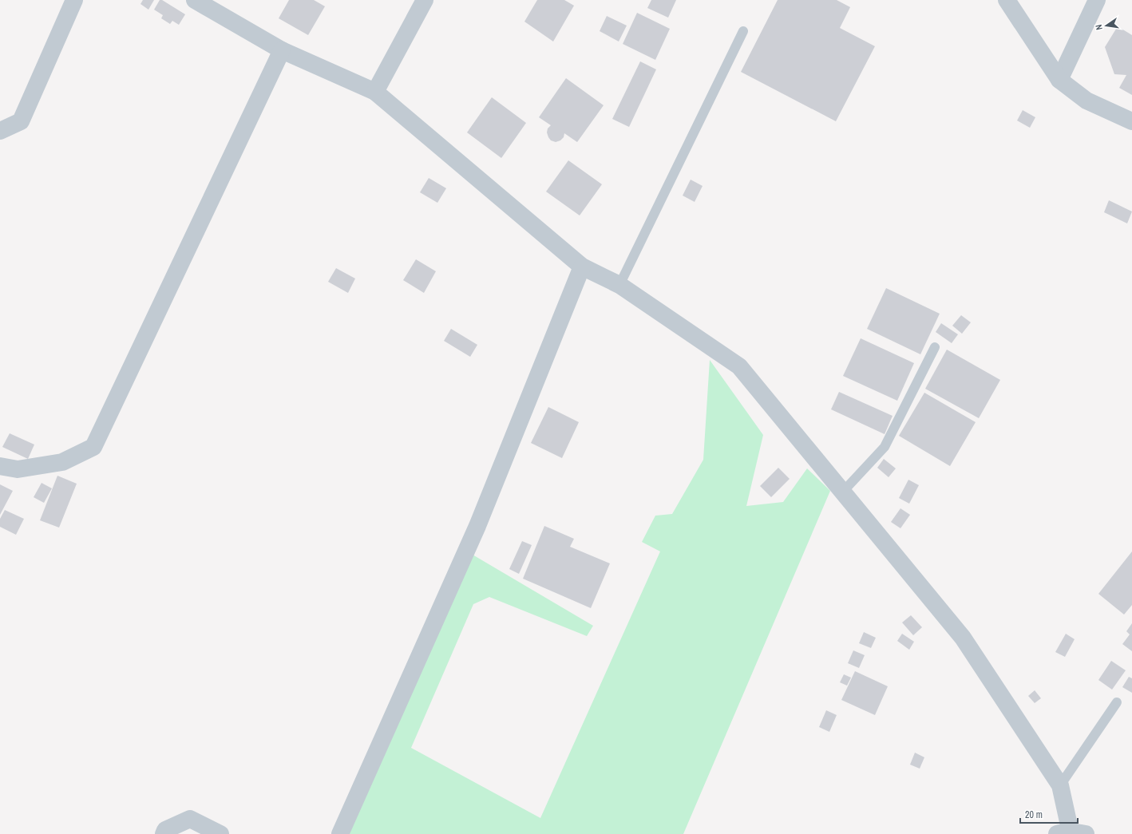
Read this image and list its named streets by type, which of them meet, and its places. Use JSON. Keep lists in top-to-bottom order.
{
  "scale_bar": "20 m",
  "north": "left"
}
